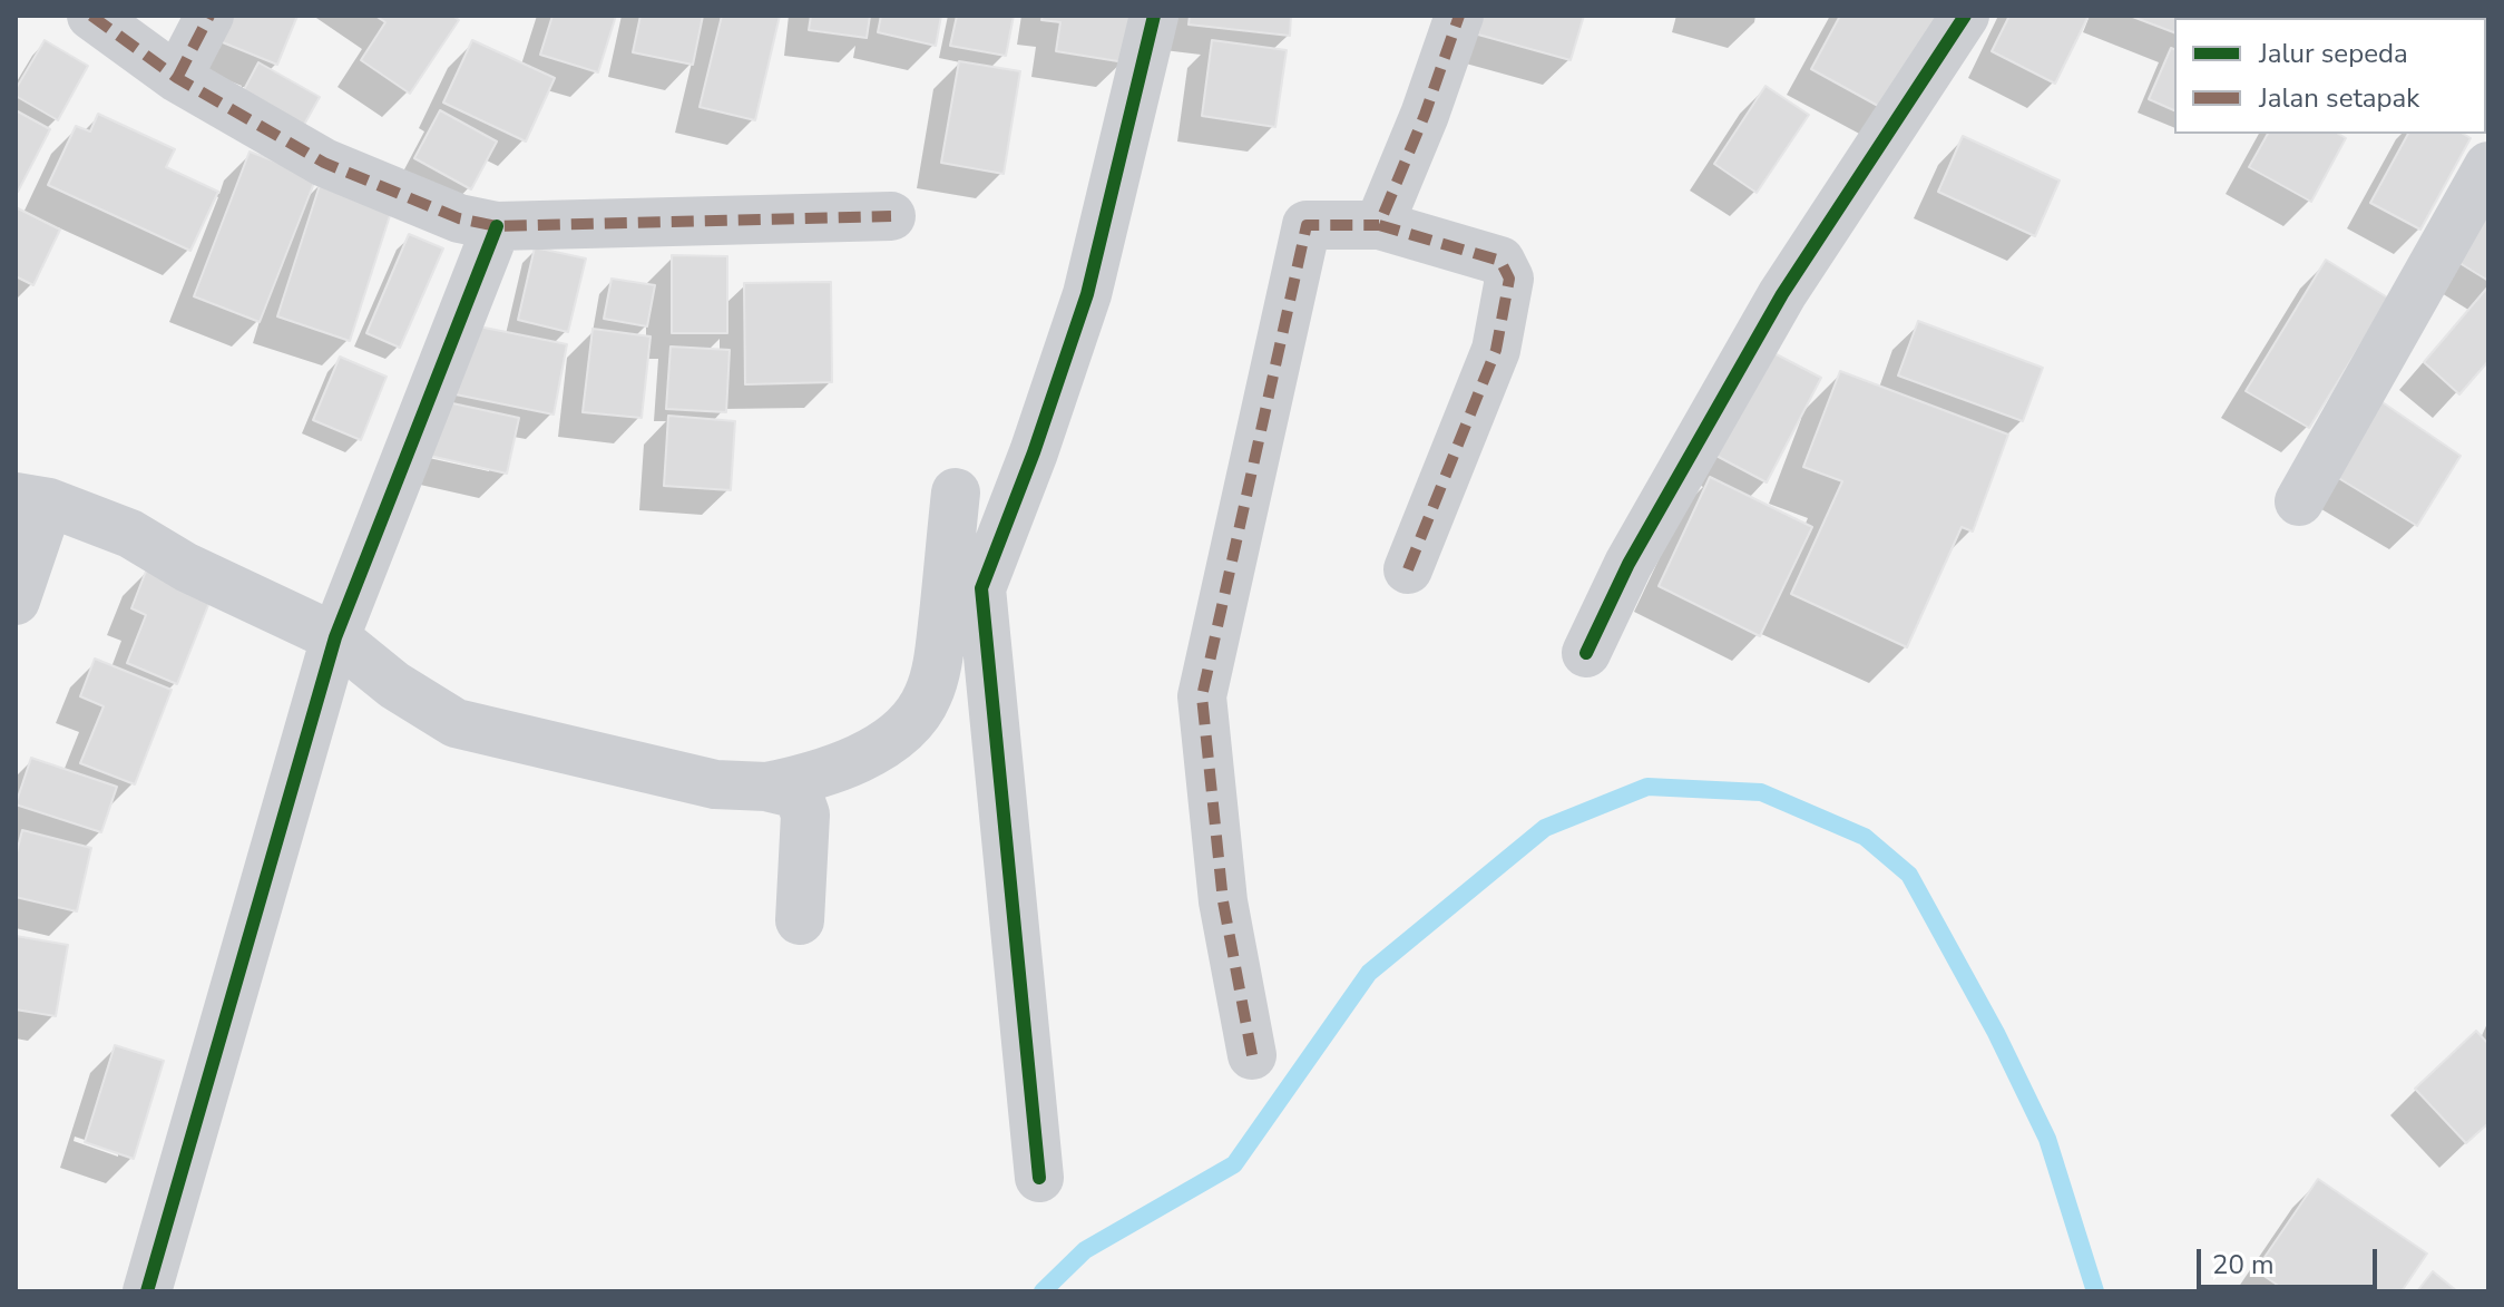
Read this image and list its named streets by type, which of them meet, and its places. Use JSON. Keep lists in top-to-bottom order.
{
  "legend": ["Jalur sepeda", "Jalan setapak"],
  "scale_bar": "20 m"
}
